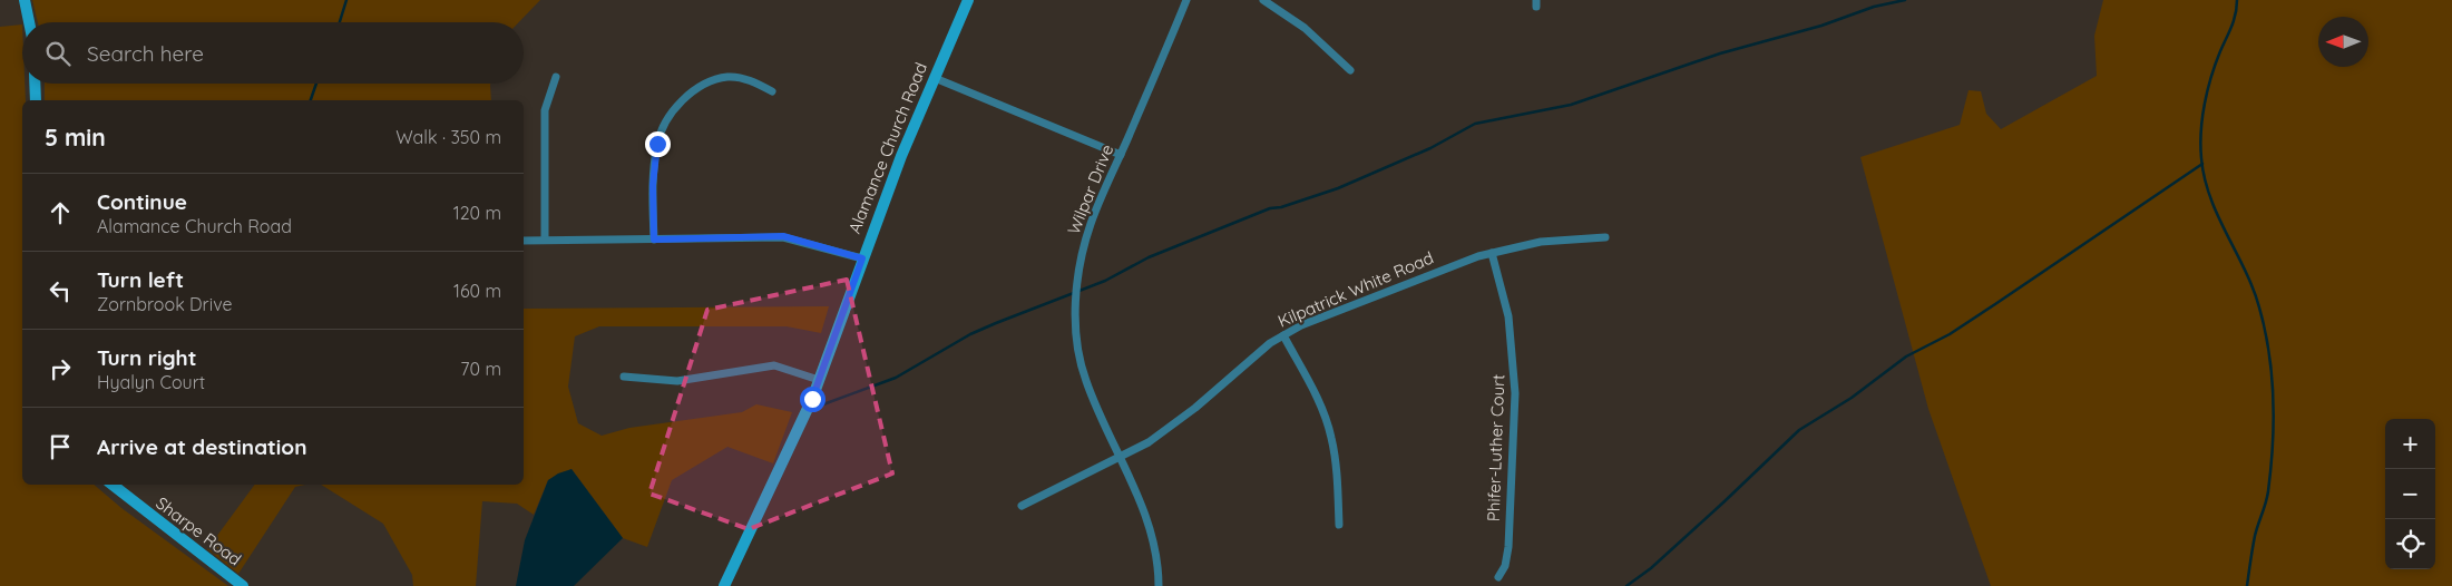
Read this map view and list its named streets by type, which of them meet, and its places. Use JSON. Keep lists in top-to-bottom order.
{
  "streets": {
    "main road": ["Alamance Church Road", "Sharpe Road"],
    "street": ["Wilpar Drive", "Kilpatrick White Road", "Phifer-Luther Court"]
  },
  "crossings": [
    ["Wilpar Drive", "Kilpatrick White Road"],
    ["Kilpatrick White Road", "Phifer-Luther Court"]
  ],
  "north": "left",
  "page": {
    "search": "Search here",
    "heading": ["5 min", "Walk · 350 m"],
    "list": [
      ["Continue", "Alamance Church Road", "120 m"],
      ["Turn left", "Zornbrook Drive", "160 m"],
      ["Turn right", "Hyalyn Court", "70 m"],
      "Arrive at destination"
    ],
    "map_buttons": ["+", "−"]
  }
}
